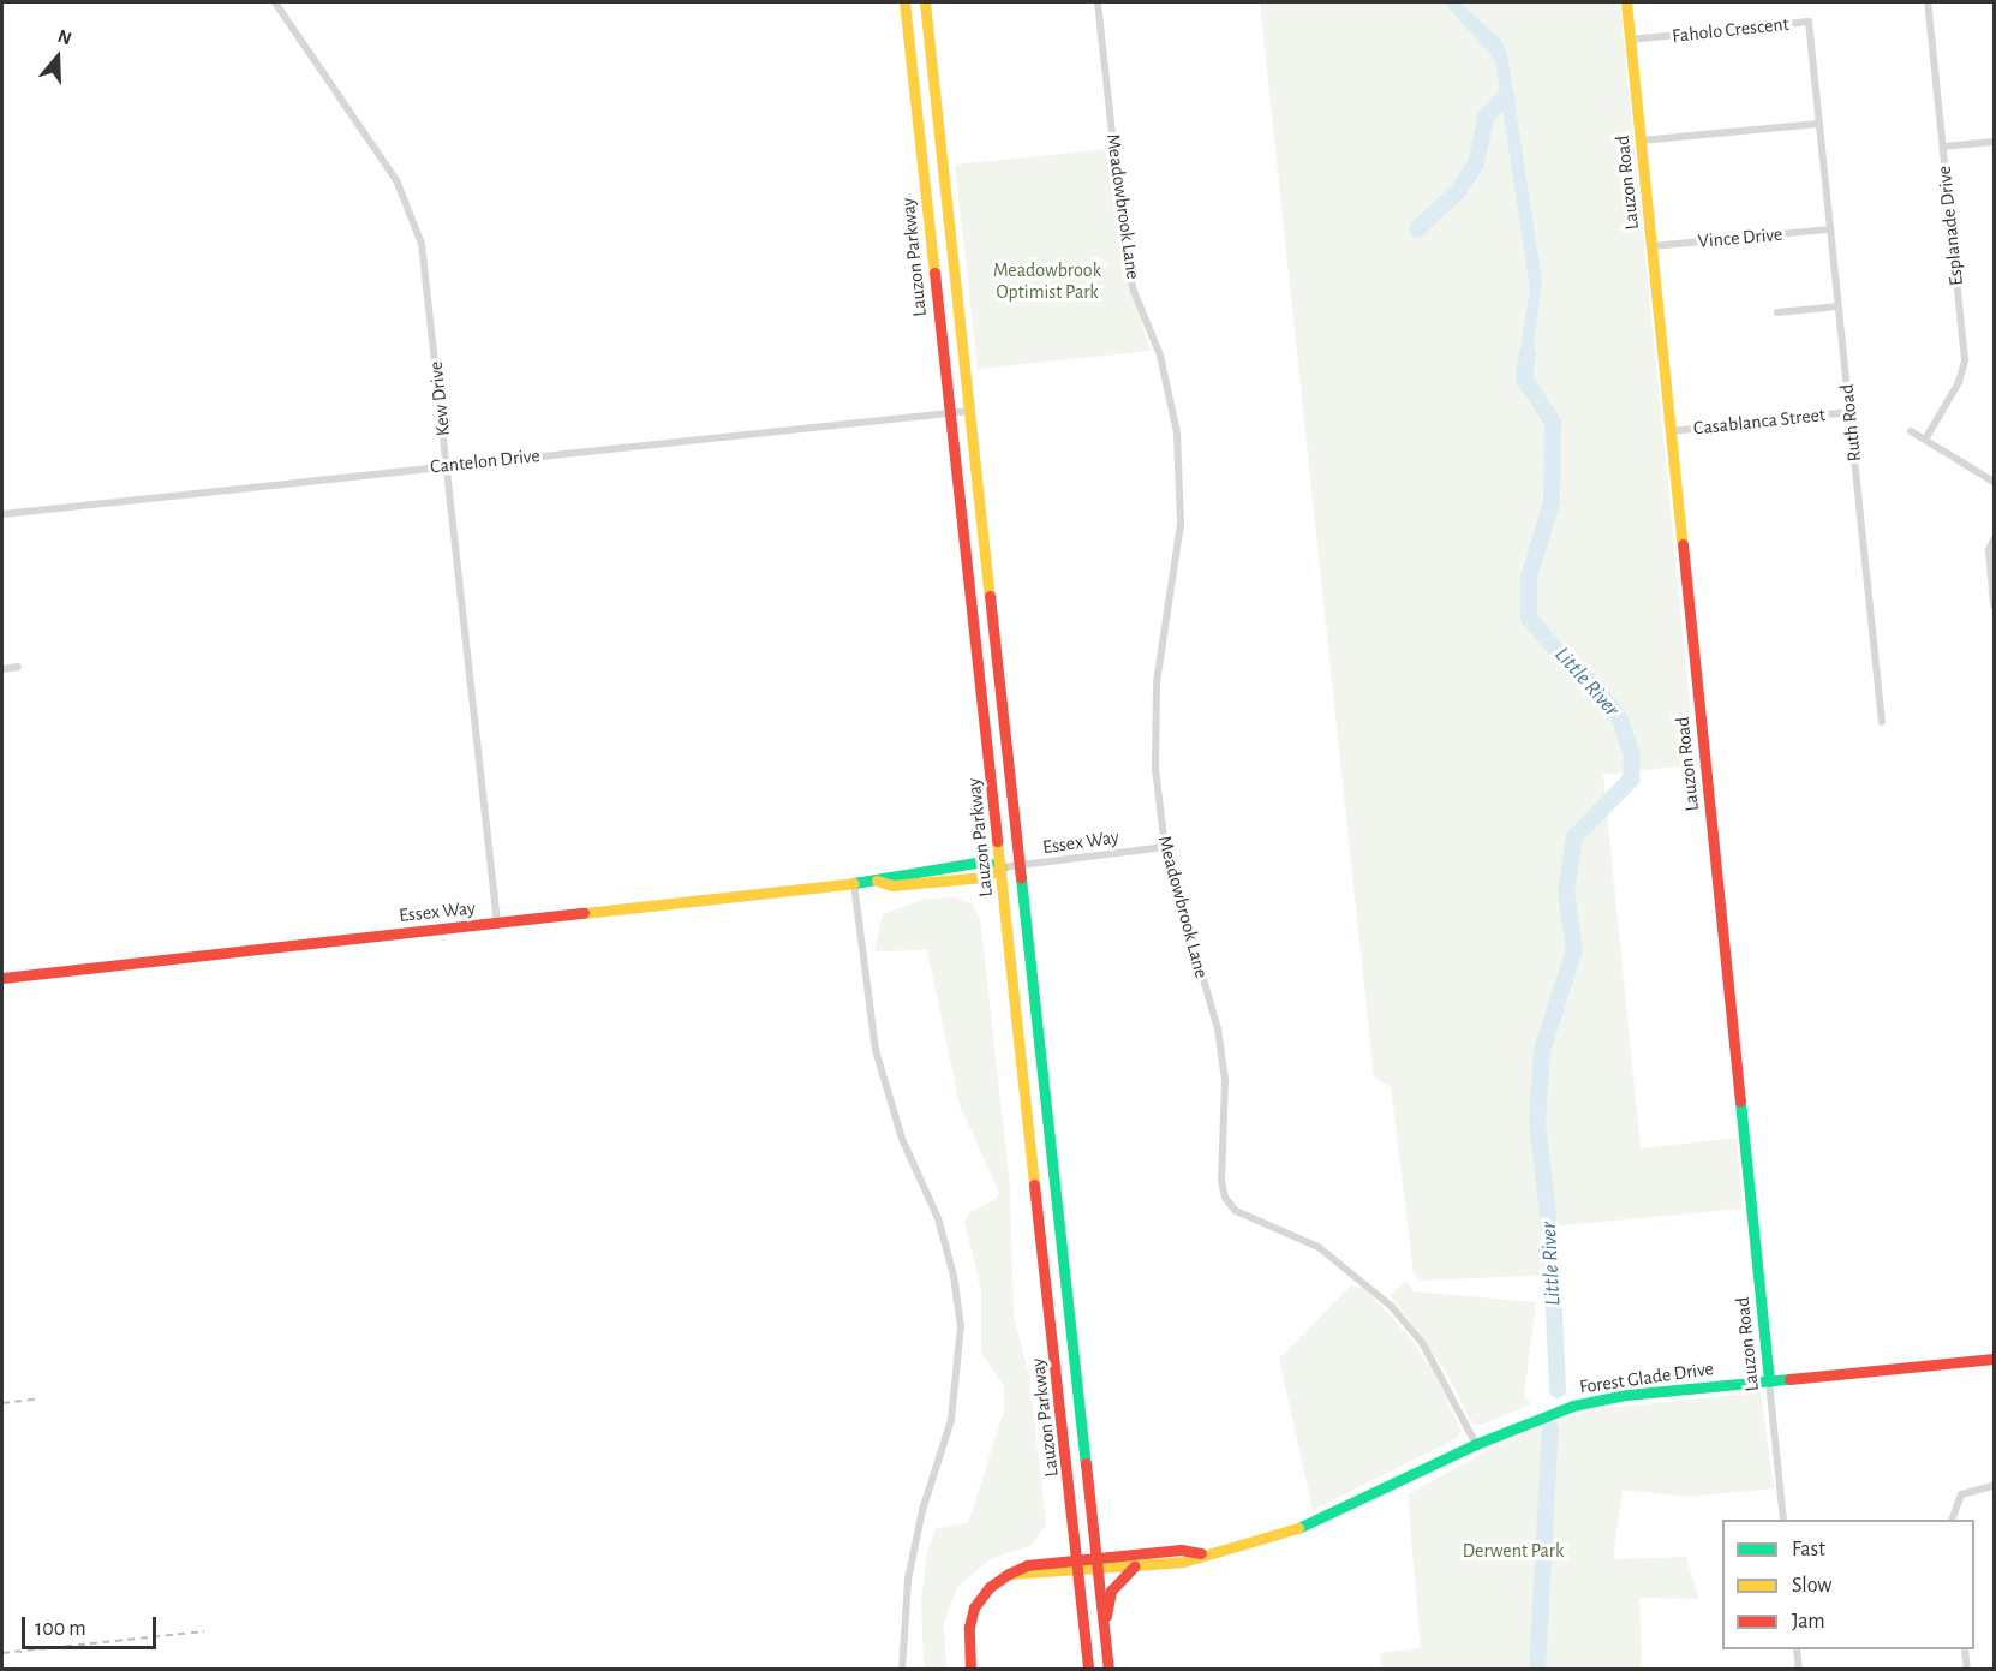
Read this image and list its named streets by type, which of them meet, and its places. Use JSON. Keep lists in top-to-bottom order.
{
  "streets": {
    "street": [
      "Faholo Crescent",
      "Lauzon Road",
      "Meadowbrook Lane",
      "Esplanade Drive",
      "Vince Drive",
      "Lauzon Parkway",
      "Kew Drive",
      "Casablanca Street",
      "Ruth Road",
      "Cantelon Drive",
      "Essex Way",
      "Forest Glade Drive"
    ]
  },
  "crossings": [
    ["Faholo Crescent", "Lauzon Road"],
    ["Faholo Crescent", "Ruth Road"],
    ["Lauzon Road", "Vince Drive"],
    ["Lauzon Road", "Casablanca Street"],
    ["Lauzon Road", "Forest Glade Drive"],
    ["Meadowbrook Lane", "Essex Way"],
    ["Meadowbrook Lane", "Forest Glade Drive"],
    ["Vince Drive", "Ruth Road"],
    ["Lauzon Parkway", "Cantelon Drive"],
    ["Lauzon Parkway", "Essex Way"],
    ["Lauzon Parkway", "Forest Glade Drive"],
    ["Kew Drive", "Cantelon Drive"],
    ["Kew Drive", "Essex Way"],
    ["Casablanca Street", "Ruth Road"]
  ],
  "water": ["Little River"],
  "parks": ["Meadowbrook Optimist Park", "Derwent Park"],
  "legend": ["Fast", "Slow", "Jam"],
  "scale_bar": "100 m",
  "north": "top"
}
